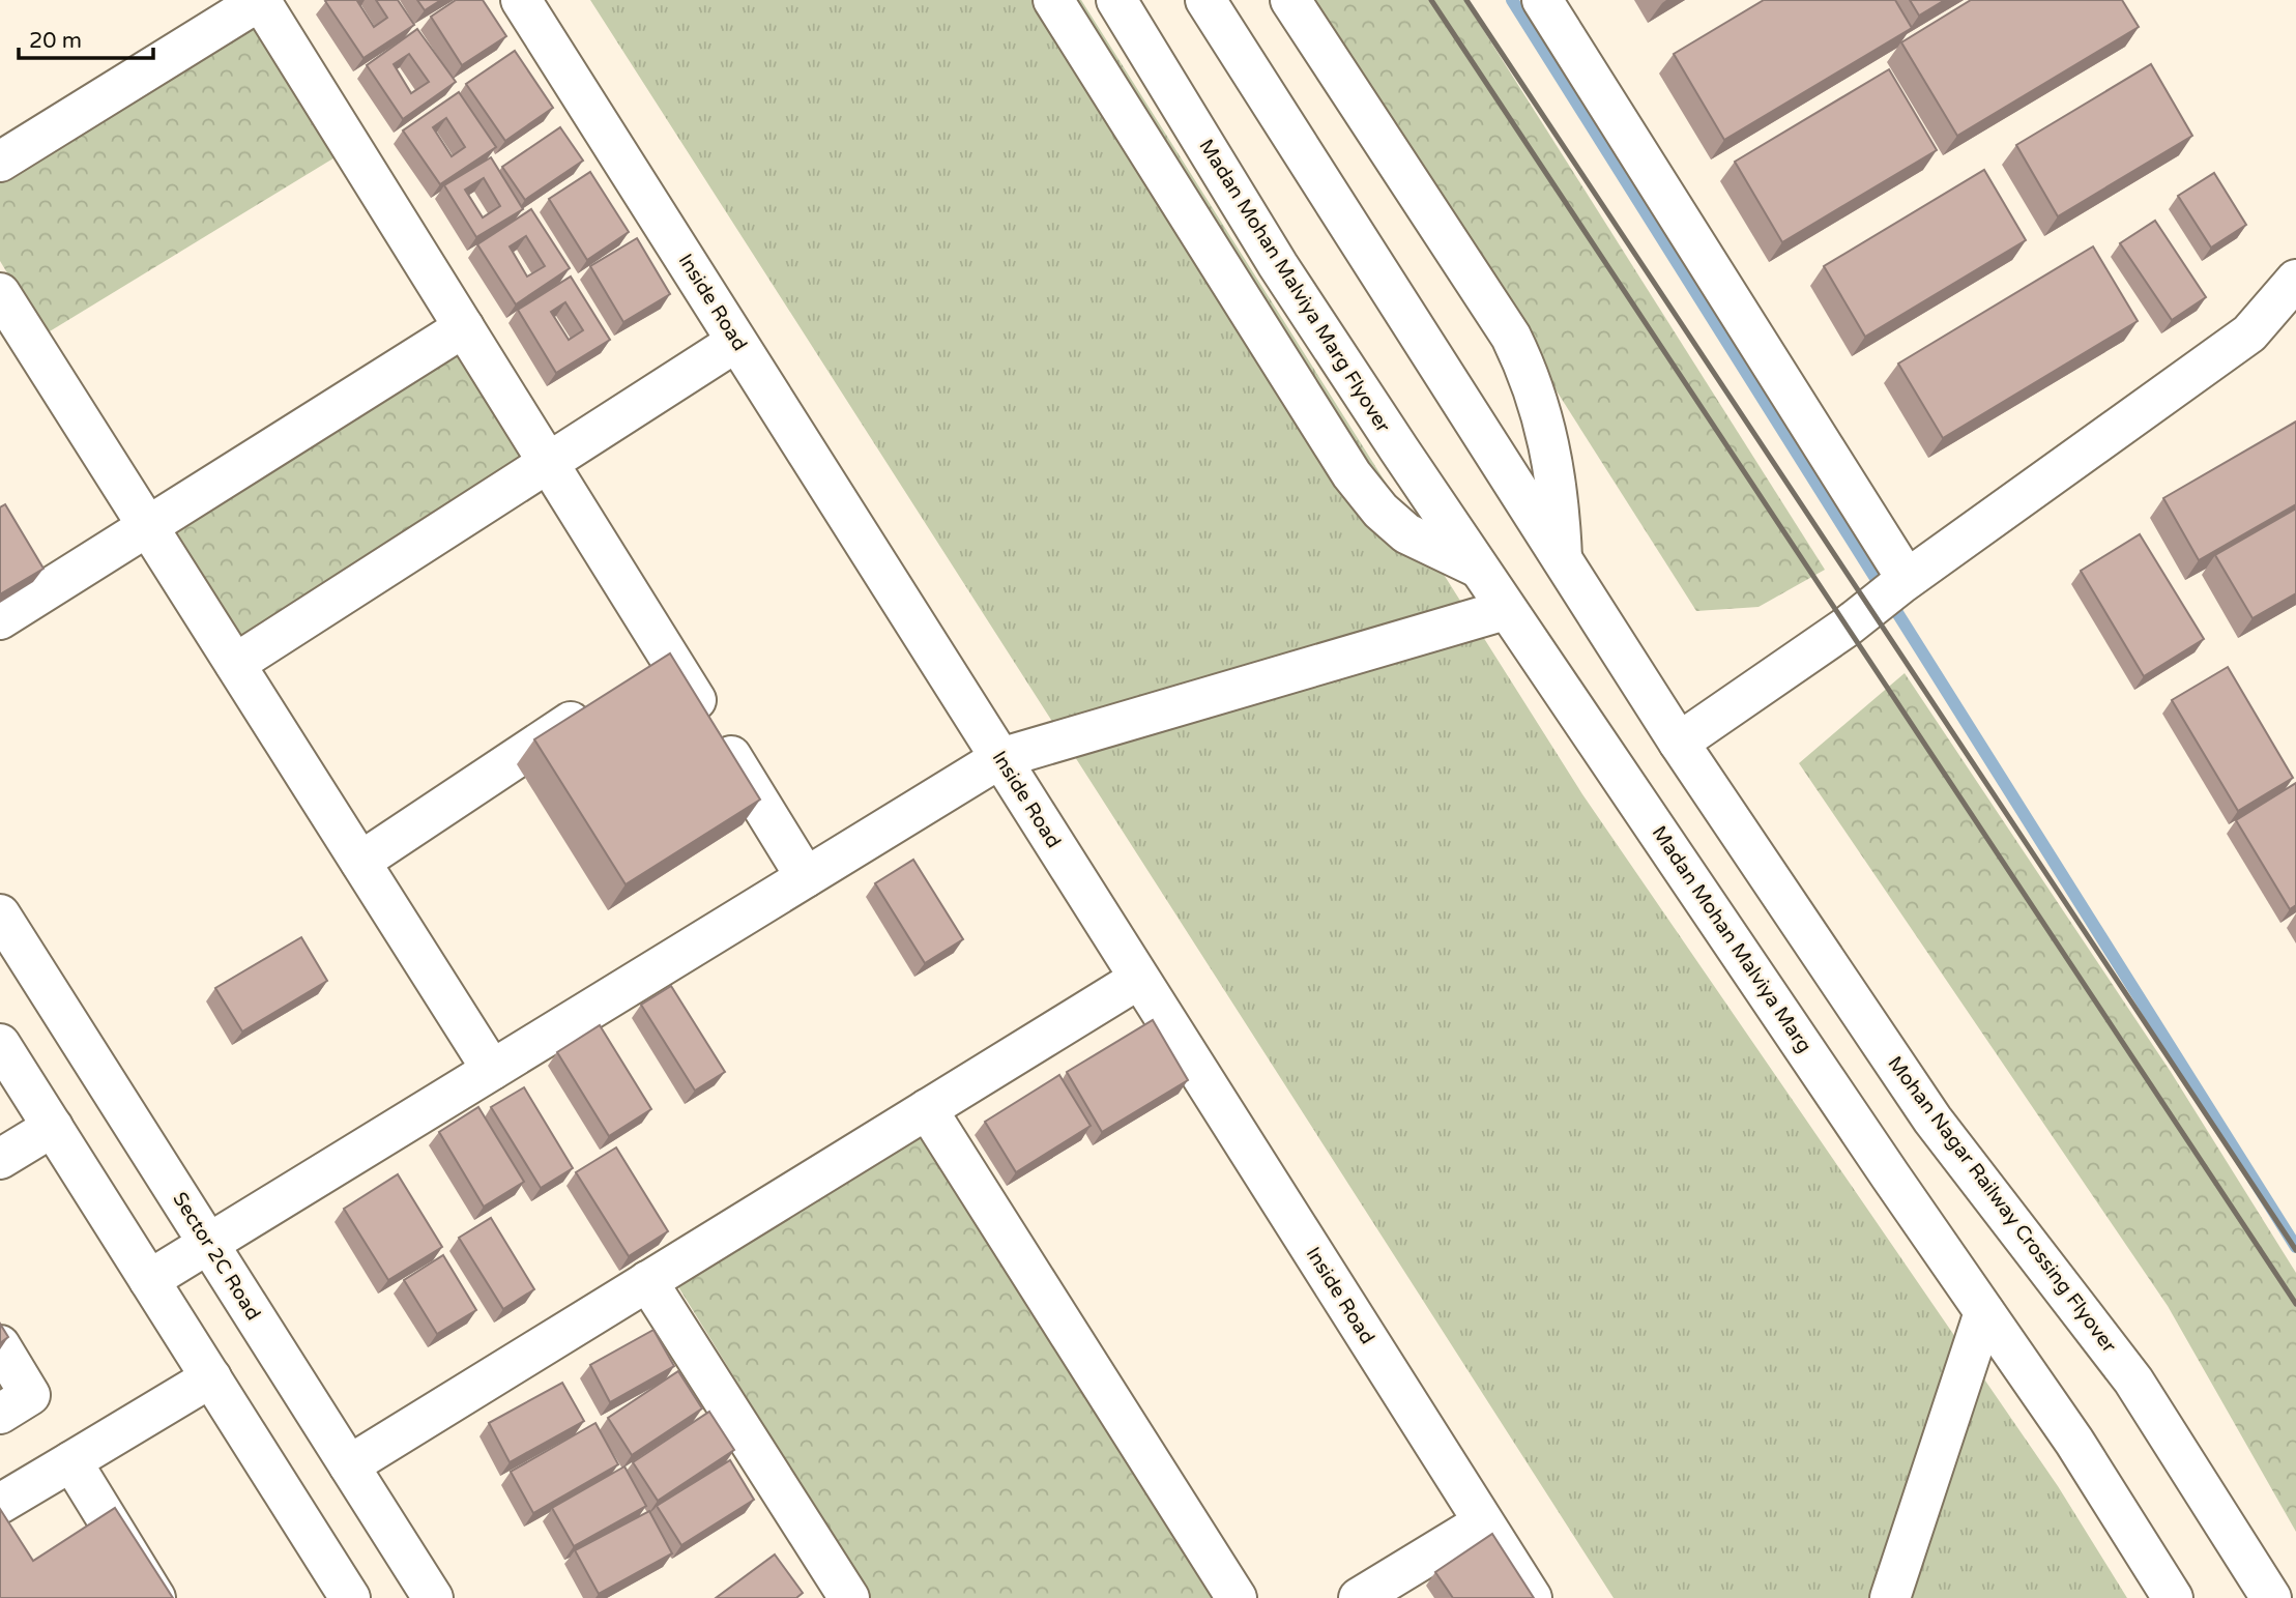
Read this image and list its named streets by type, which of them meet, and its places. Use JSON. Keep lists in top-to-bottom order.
{
  "streets": {
    "street": [
      "Madan Mohan Malviya Marg Flyover",
      "Inside Road",
      "Madan Mohan Malviya Marg",
      "Mohan Nagar Railway Crossing Flyover",
      "Sector 2C Road"
    ]
  },
  "crossings": [
    ["Madan Mohan Malviya Marg Flyover", "Madan Mohan Malviya Marg"]
  ],
  "scale_bar": "20 m"
}
